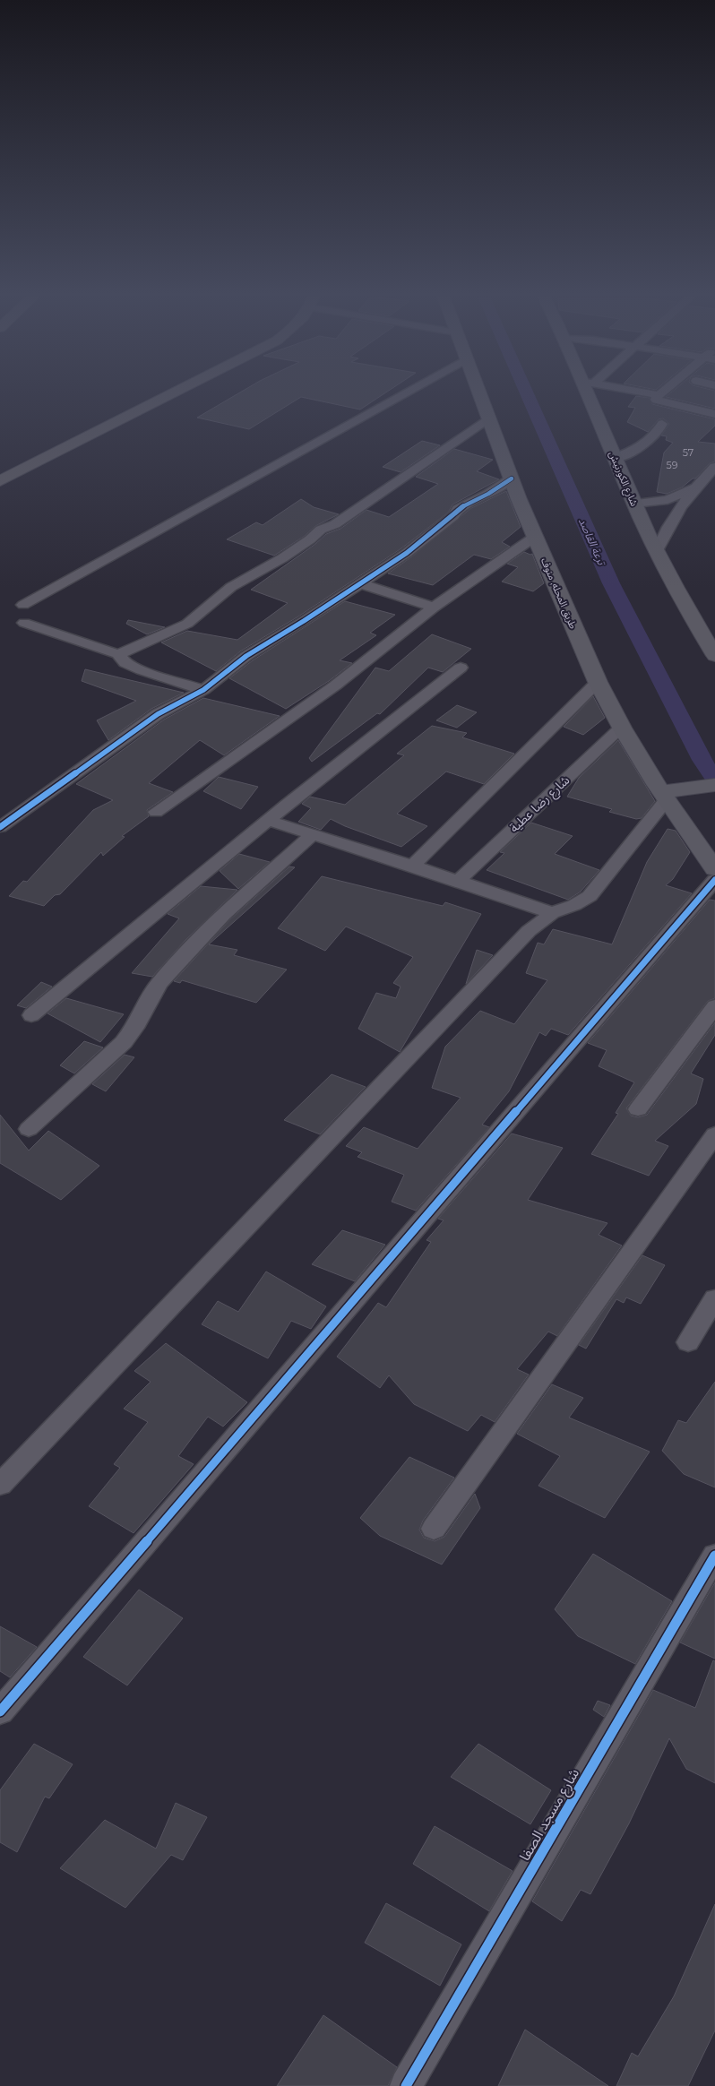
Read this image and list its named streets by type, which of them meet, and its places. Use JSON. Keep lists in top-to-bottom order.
{
  "streets": {
    "main road": ["شارع الكورنيش", "طريق المحله, منوف"],
    "street": ["شارع رضا عطية", "شارع مسجد الصفا"]
  },
  "crossings": [
    ["طريق المحله, منوف", "شارع رضا عطية"]
  ],
  "water": ["ترعة القاصد"],
  "house_numbers": ["57", "59"]
}
